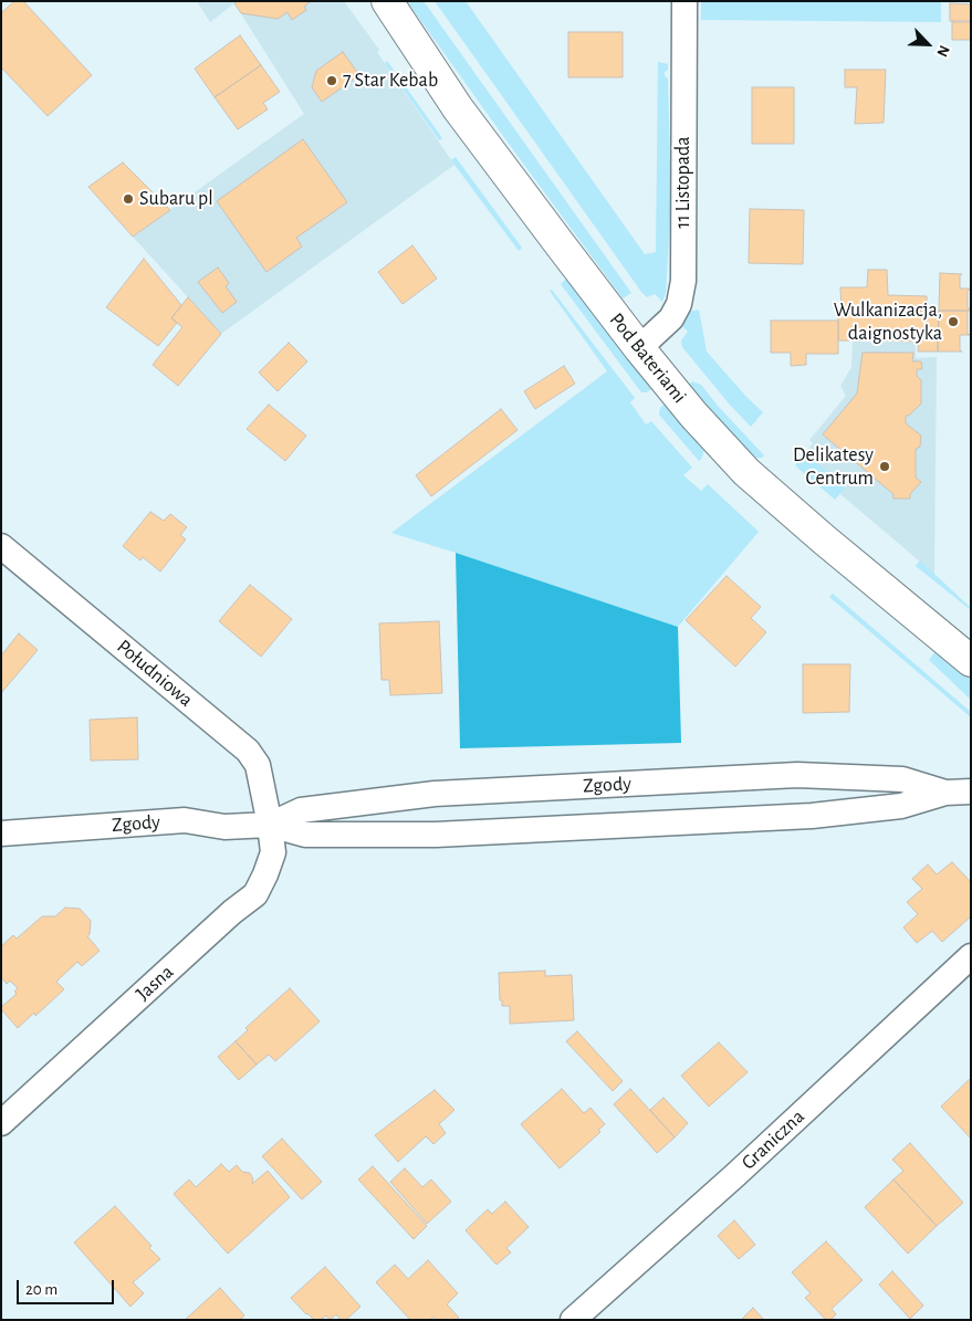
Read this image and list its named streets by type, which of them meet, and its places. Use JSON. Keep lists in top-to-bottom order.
{
  "streets": {
    "street": [
      "11 Listopada",
      "Pod Bateriami",
      "Południowa",
      "Zgody",
      "Jasna",
      "Graniczna"
    ]
  },
  "crossings": [
    ["11 Listopada", "Pod Bateriami"],
    ["Południowa", "Zgody"],
    ["Południowa", "Jasna"],
    ["Zgody", "Jasna"]
  ],
  "places": [
    "7 Star Kebab",
    "Subaru pl",
    "Wulkanizacja, daignostyka",
    "Delikatesy Centrum"
  ],
  "scale_bar": "20 m",
  "north": "bottom right"
}
